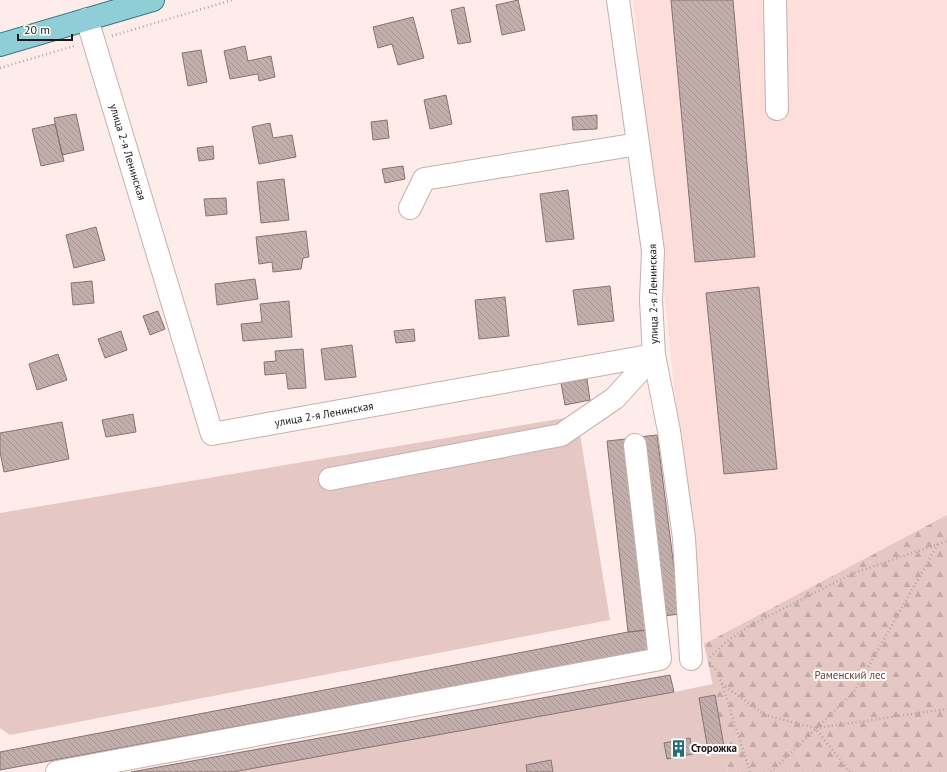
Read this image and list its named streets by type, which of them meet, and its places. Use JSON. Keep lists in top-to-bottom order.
{
  "streets": {
    "street": ["улица 2-я Ленинская"]
  },
  "parks": ["Раменский лес"],
  "places": {
    "building": ["Сторожка"]
  },
  "scale_bar": "20 m"
}
